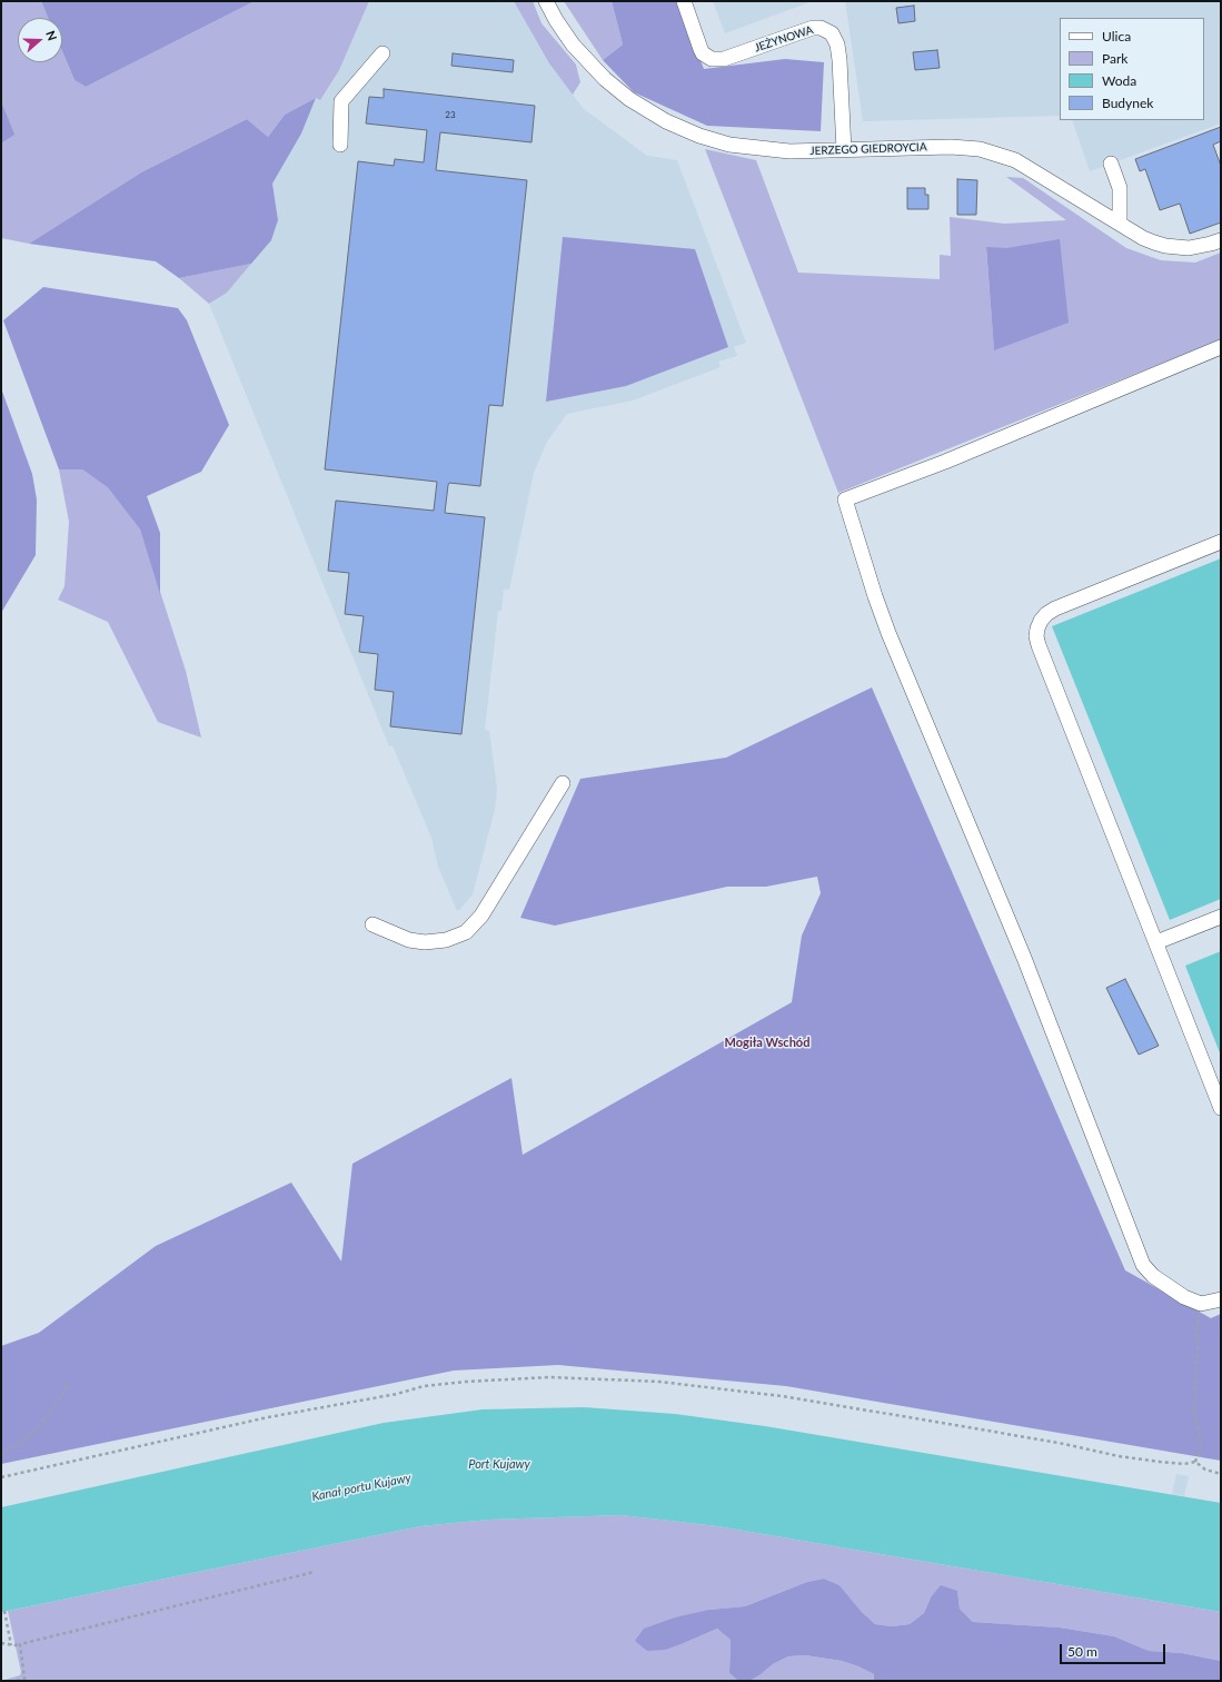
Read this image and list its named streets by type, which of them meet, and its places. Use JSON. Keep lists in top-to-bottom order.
{
  "streets": {
    "street": ["JEŻYNOWA", "JERZEGO GIEDROYCIA"]
  },
  "crossings": [
    ["JEŻYNOWA", "JERZEGO GIEDROYCIA"]
  ],
  "districts": ["Mogiła Wschód"],
  "water": ["Port Kujawy", "Kanał portu Kujawy"],
  "house_numbers": ["23"],
  "legend": [
    "Ulica",
    "Park",
    "Woda",
    "Budynek"
  ],
  "scale_bar": "50 m",
  "north": "right"
}
